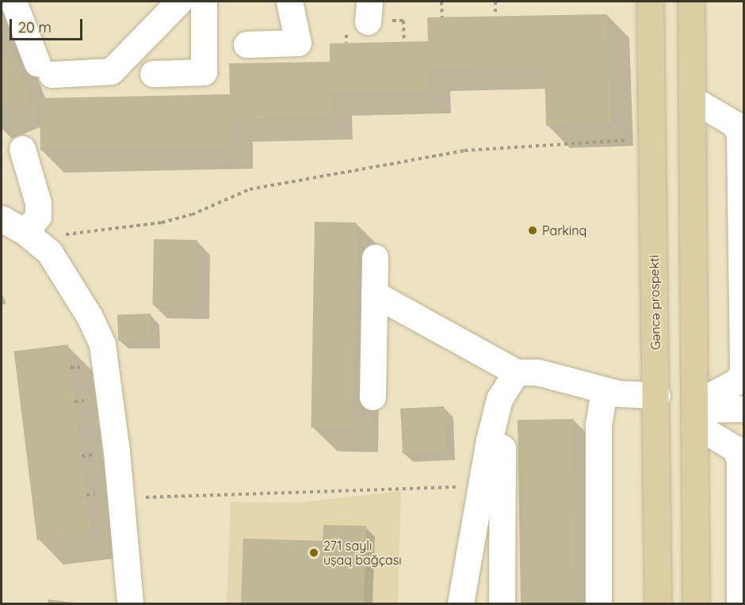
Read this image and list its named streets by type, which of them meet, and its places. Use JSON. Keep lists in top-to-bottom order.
{
  "streets": {
    "main road": ["Gəncə prospekti"]
  },
  "places": ["Parkinq", "271 saylı uşaq bağçası"],
  "scale_bar": "20 m"
}
